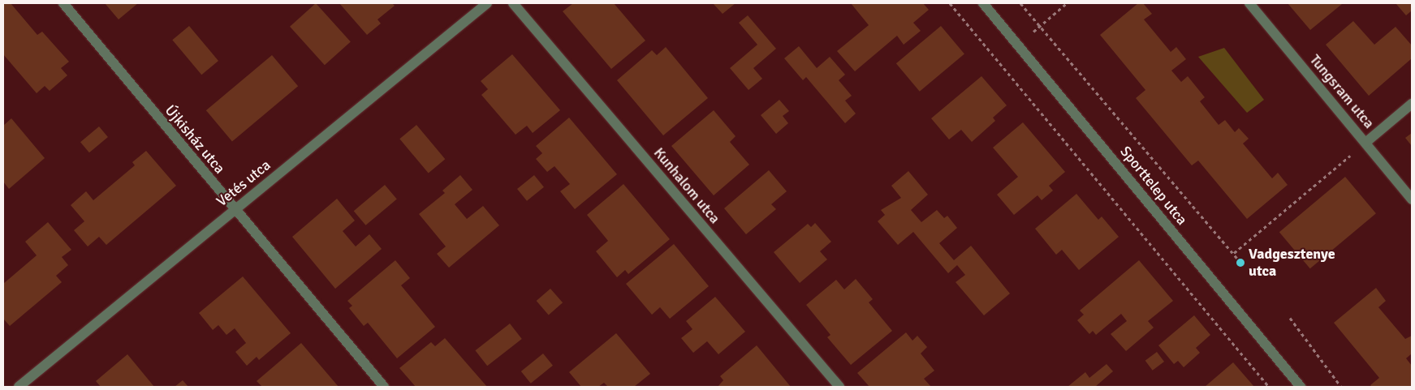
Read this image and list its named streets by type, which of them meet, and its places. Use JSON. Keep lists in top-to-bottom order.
{
  "streets": {
    "street": [
      "Tungsram utca",
      "Újkisház utca",
      "Vetés utca",
      "Kunhalom utca",
      "Sporttelep utca"
    ]
  },
  "crossings": [
    ["Újkisház utca", "Vetés utca"]
  ],
  "places": ["Vadgesztenye utca"]
}
